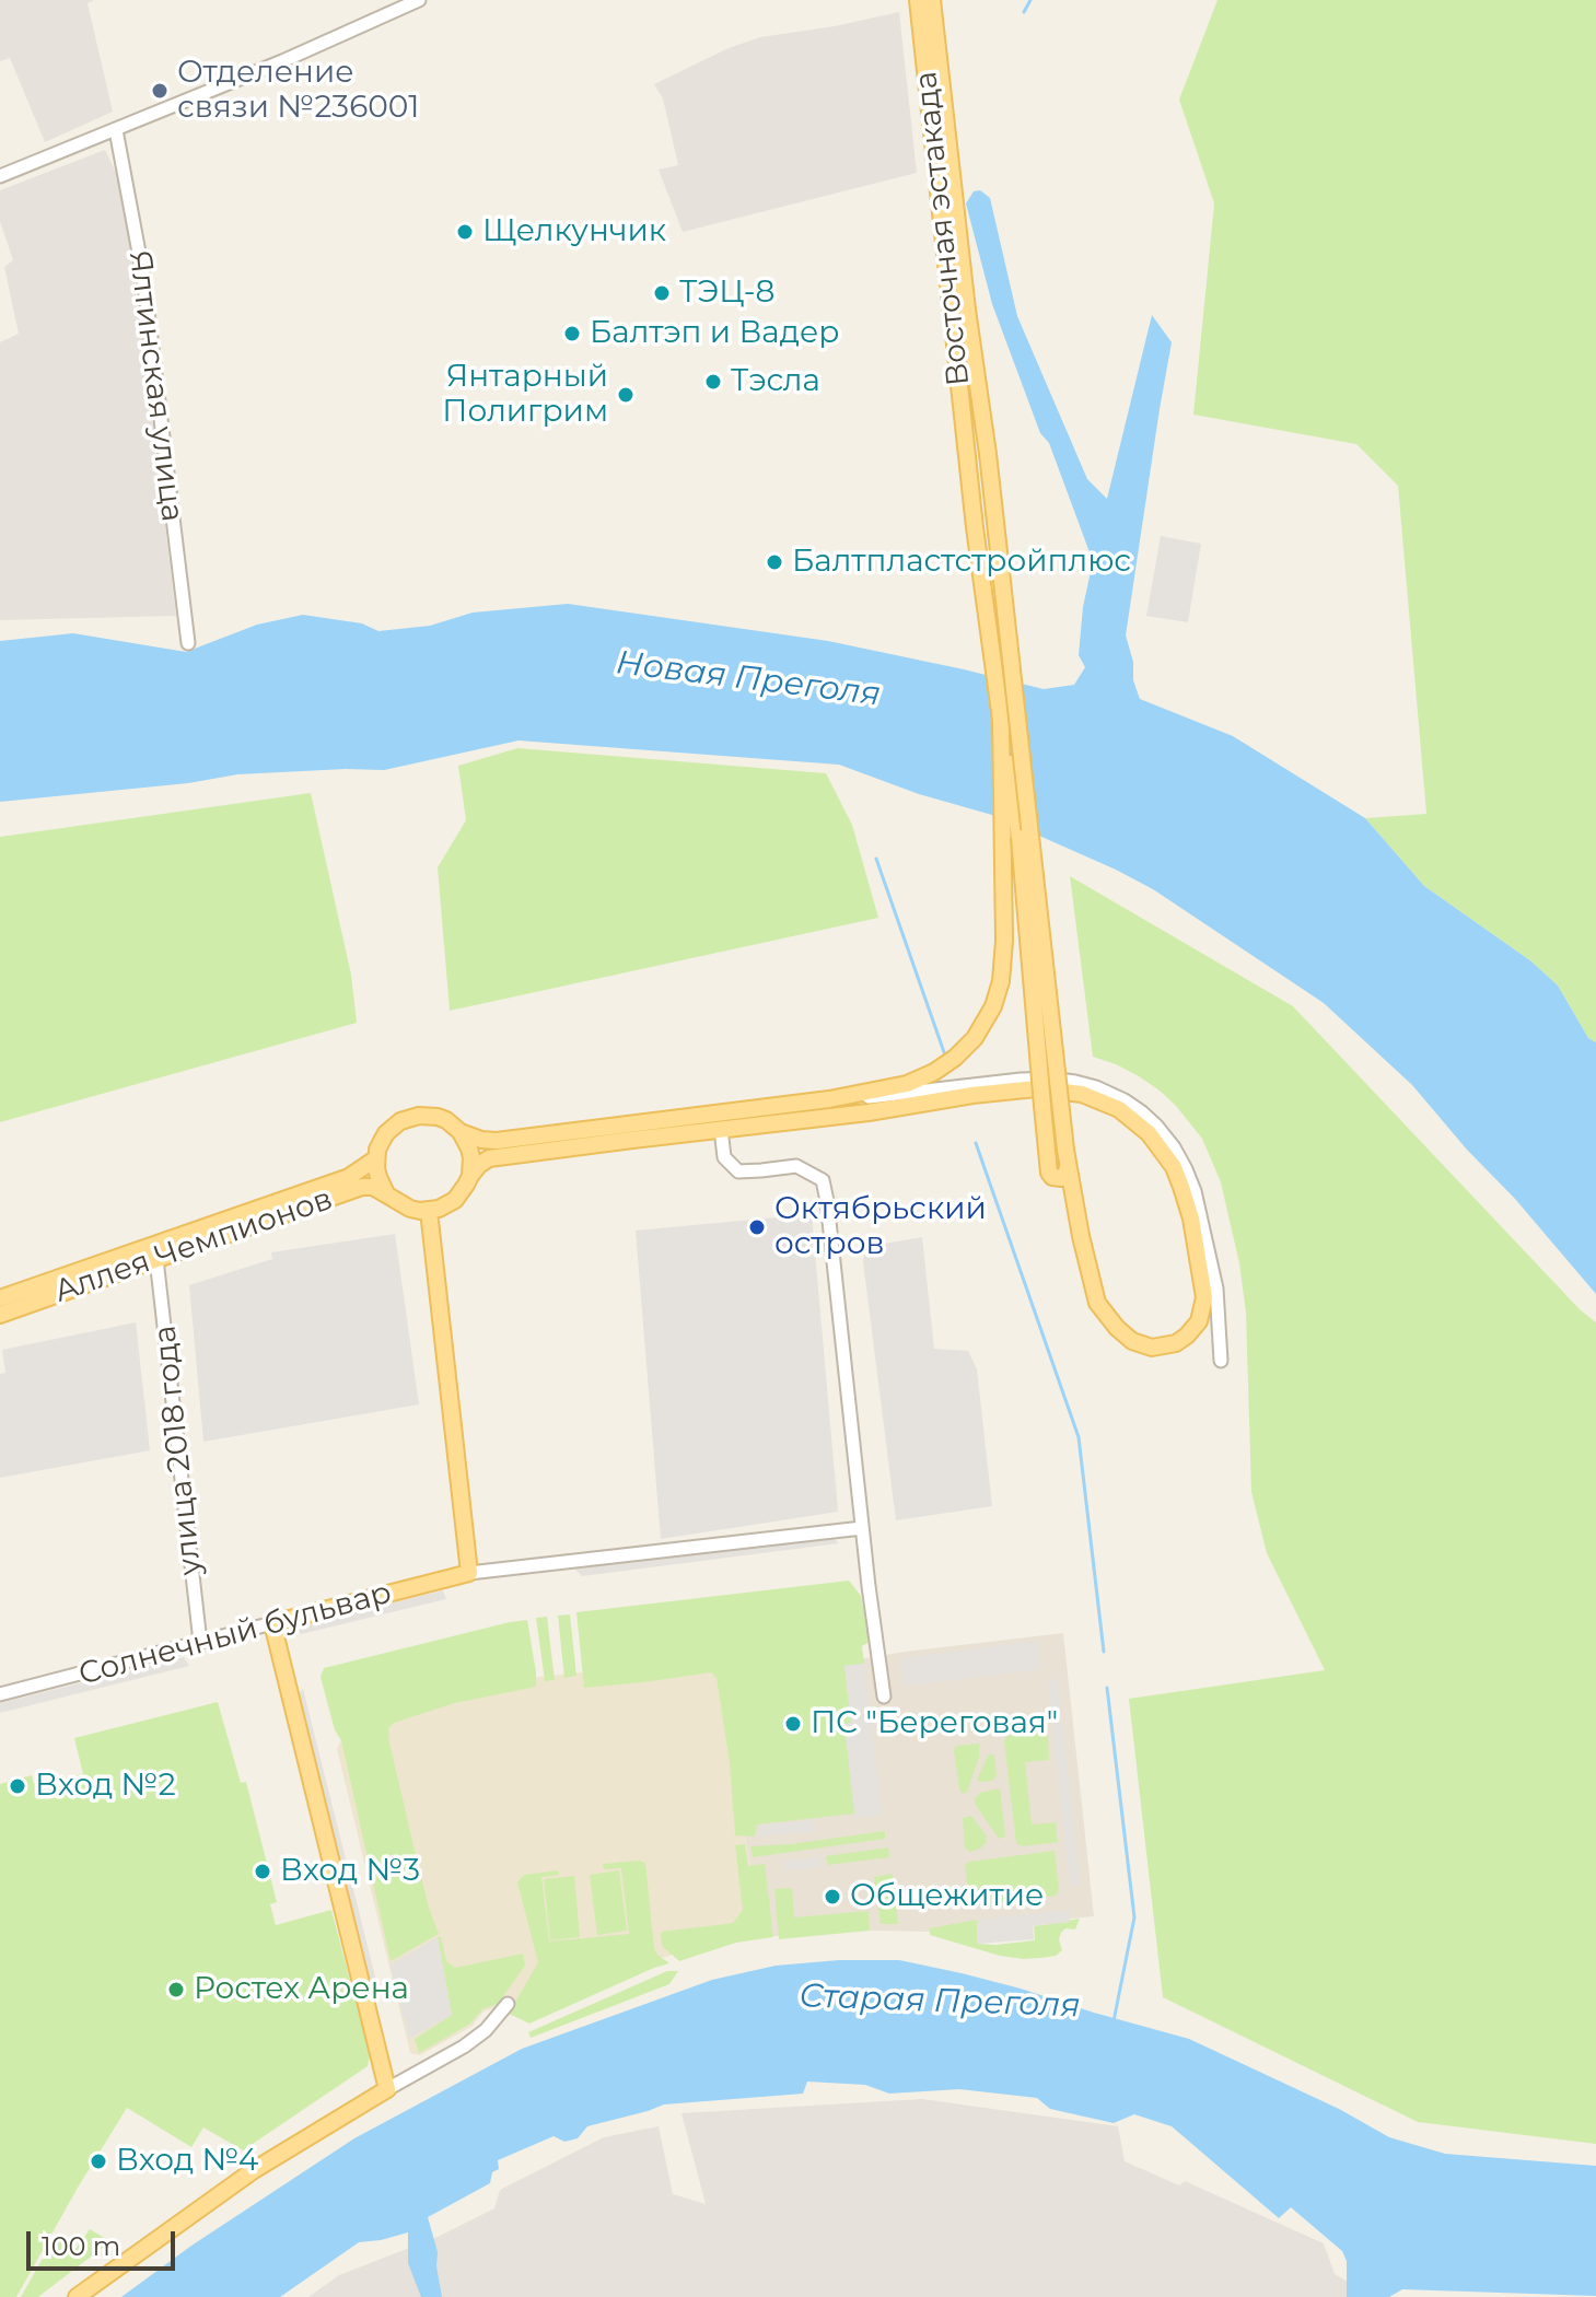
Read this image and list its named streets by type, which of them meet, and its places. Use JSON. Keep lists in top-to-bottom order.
{
  "streets": {
    "main road": ["Восточная эстакада", "Аллея Чемпионов", "Солнечный бульвар"],
    "street": ["Ялтинская улица", "улица 2018 года"]
  },
  "crossings": [
    ["Восточная эстакада", "Аллея Чемпионов"],
    ["Аллея Чемпионов", "улица 2018 года"],
    ["улица 2018 года", "Солнечный бульвар"]
  ],
  "water": ["Новая Преголя", "Старая Преголя"],
  "places": [
    "Отделение связи №236001",
    "Щелкунчик",
    "ТЭЦ-8",
    "Балтэп и Вадер",
    "Тэсла",
    "Янтарный Полигрим",
    "Балтпластстройплюс",
    "Октябрьский остров",
    "ПС \"Береговая\"",
    "Вход №2",
    "Вход №3",
    "Общежитие",
    "Ростех Арена",
    "Вход №4"
  ],
  "scale_bar": "100 m"
}
